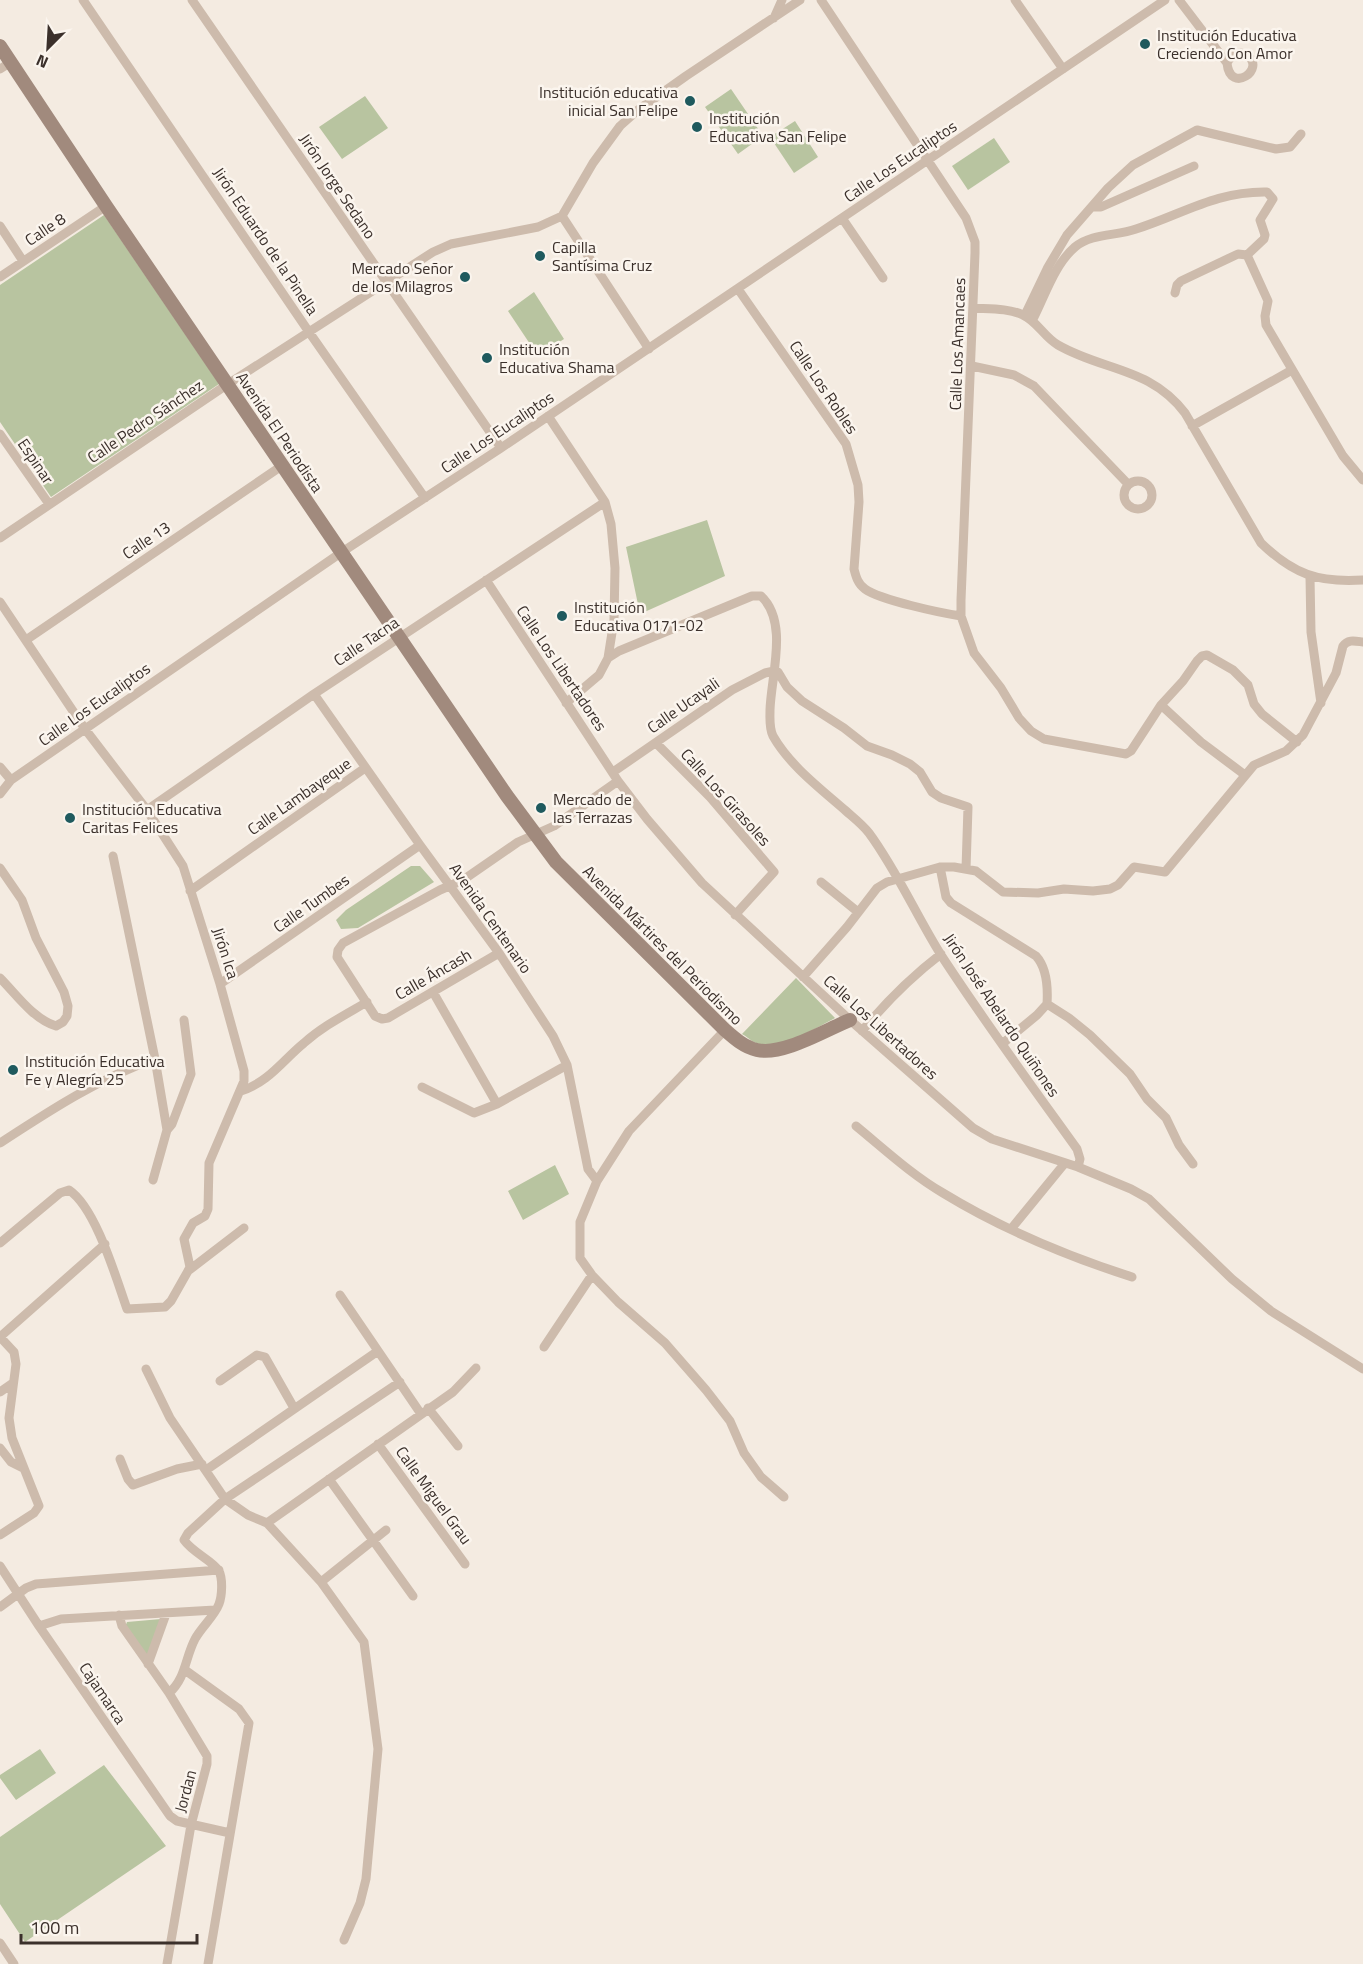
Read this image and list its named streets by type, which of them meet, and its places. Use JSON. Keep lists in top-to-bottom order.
{
  "streets": {
    "street": [
      "Calle Los Eucaliptos",
      "Jirón Jorge Sedano",
      "Calle 8",
      "Jirón Eduardo de la Pinella",
      "Calle Los Amancaes",
      "Calle Los Robles",
      "Calle Pedro Sánchez",
      "Avenida El Periodista",
      "Espinar",
      "Calle 13",
      "Calle Tacna",
      "Calle Los Libertadores",
      "Calle Ucayali",
      "Calle Lambayeque",
      "Calle Los Girasoles",
      "Calle Tumbes",
      "Avenida Centenario",
      "Avenida Mártires del Periodismo",
      "Jirón Ica",
      "Calle Áncash",
      "Jirón José Abelardo Quiñones",
      "Calle Miguel Grau",
      "Cajamarca",
      "Jordan"
    ]
  },
  "crossings": [
    ["Calle Los Eucaliptos", "Jirón Jorge Sedano"],
    ["Calle Los Eucaliptos", "Jirón Eduardo de la Pinella"],
    ["Calle Los Eucaliptos", "Calle Los Amancaes"],
    ["Calle Los Eucaliptos", "Calle Los Robles"],
    ["Calle Los Eucaliptos", "Avenida El Periodista"],
    ["Calle Los Eucaliptos", "Jirón Ica"],
    ["Jirón Jorge Sedano", "Calle Pedro Sánchez"],
    ["Calle 8", "Avenida El Periodista"],
    ["Jirón Eduardo de la Pinella", "Calle Pedro Sánchez"],
    ["Calle Los Amancaes", "Calle Los Robles"],
    ["Calle Pedro Sánchez", "Avenida El Periodista"],
    ["Calle Pedro Sánchez", "Espinar"],
    ["Avenida El Periodista", "Calle 13"],
    ["Avenida El Periodista", "Calle Tacna"],
    ["Avenida El Periodista", "Avenida Mártires del Periodismo"],
    ["Calle 13", "Jirón Ica"],
    ["Calle Tacna", "Calle Los Libertadores"],
    ["Calle Tacna", "Avenida Centenario"],
    ["Calle Tacna", "Jirón Ica"],
    ["Calle Los Libertadores", "Calle Ucayali"],
    ["Calle Los Libertadores", "Calle Los Girasoles"],
    ["Calle Los Libertadores", "Avenida Mártires del Periodismo"],
    ["Calle Los Libertadores", "Jirón José Abelardo Quiñones"],
    ["Calle Ucayali", "Calle Los Girasoles"],
    ["Calle Ucayali", "Jirón José Abelardo Quiñones"],
    ["Calle Lambayeque", "Avenida Centenario"],
    ["Calle Lambayeque", "Jirón Ica"],
    ["Calle Tumbes", "Avenida Centenario"],
    ["Calle Tumbes", "Jirón Ica"],
    ["Avenida Centenario", "Calle Áncash"],
    ["Cajamarca", "Jordan"]
  ],
  "places": [
    "Institución Educativa Creciendo Con Amor",
    "Institución educativa inicial San Felipe",
    "Institución Educativa San Felipe",
    "Capilla Santísima Cruz",
    "Mercado Señor de los Milagros",
    "Institución Educativa Shama",
    "Institución Educativa 0171-02",
    "Mercado de las Terrazas",
    "Institución Educativa Caritas Felices",
    "Institución Educativa Fe y Alegría 25"
  ],
  "scale_bar": "100 m",
  "north": "bottom left"
}
